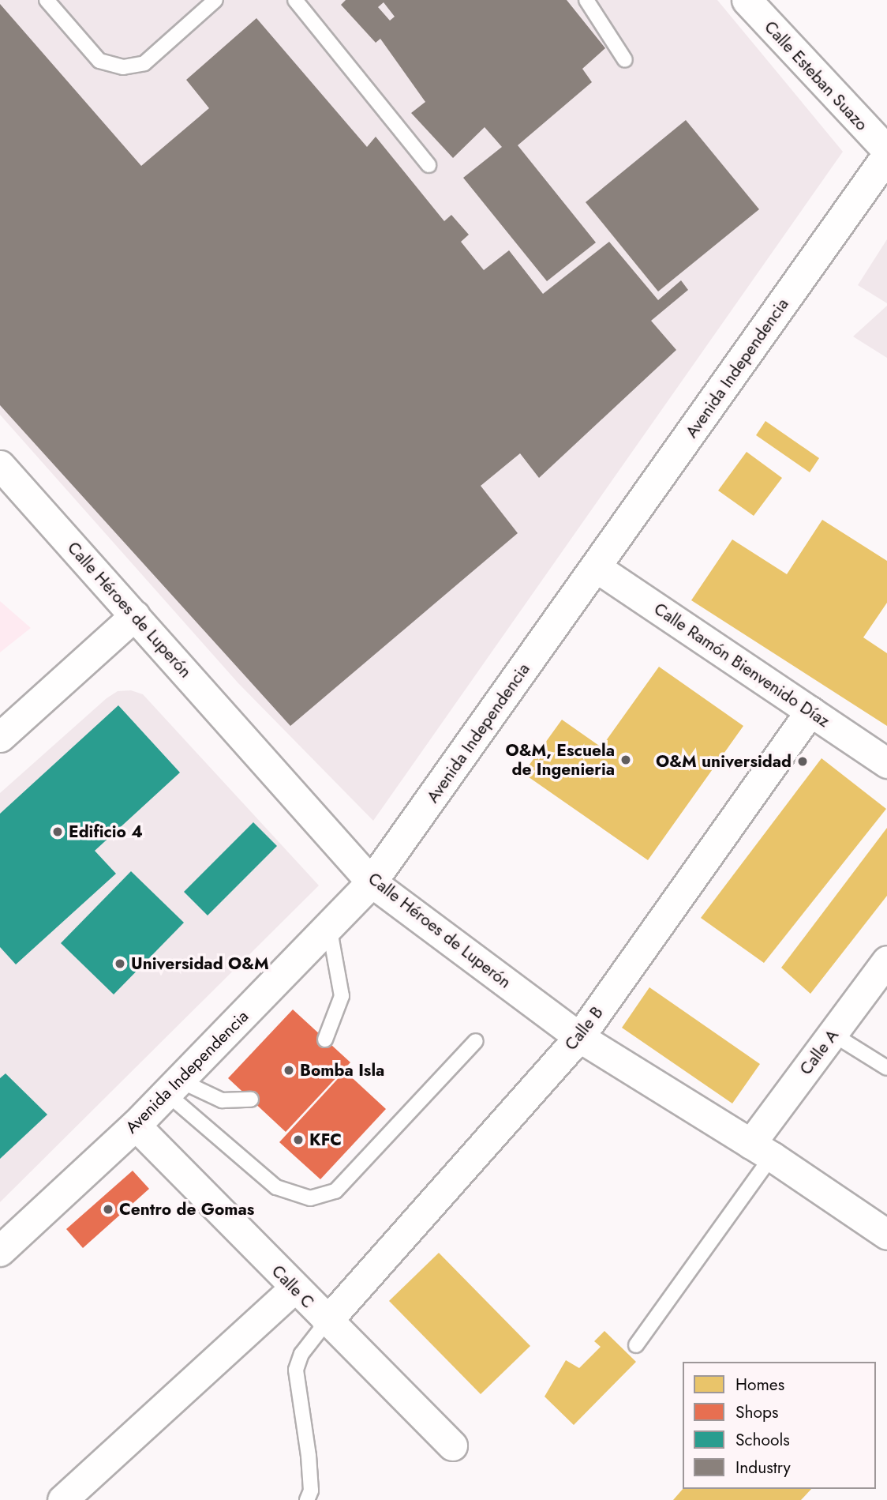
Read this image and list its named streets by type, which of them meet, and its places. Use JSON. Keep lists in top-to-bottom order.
{
  "streets": {
    "main road": ["Avenida Independencia"],
    "street": [
      "Calle Esteban Suazo",
      "Calle Héroes de Luperón",
      "Calle Ramón Bienvenido Díaz",
      "Calle B",
      "Calle A",
      "Calle C"
    ]
  },
  "crossings": [
    ["Avenida Independencia", "Calle Héroes de Luperón"],
    ["Avenida Independencia", "Calle Ramón Bienvenido Díaz"],
    ["Avenida Independencia", "Calle C"],
    ["Calle Héroes de Luperón", "Calle B"],
    ["Calle Héroes de Luperón", "Calle A"],
    ["Calle Ramón Bienvenido Díaz", "Calle B"],
    ["Calle B", "Calle C"]
  ],
  "places": [
    "O&M, Escuela de Ingenieria",
    "O&M universidad",
    "Edificio 4",
    "Universidad O&M",
    "Bomba Isla",
    "KFC",
    "Centro de Gomas"
  ],
  "legend": [
    "Homes",
    "Shops",
    "Schools",
    "Industry"
  ]
}
